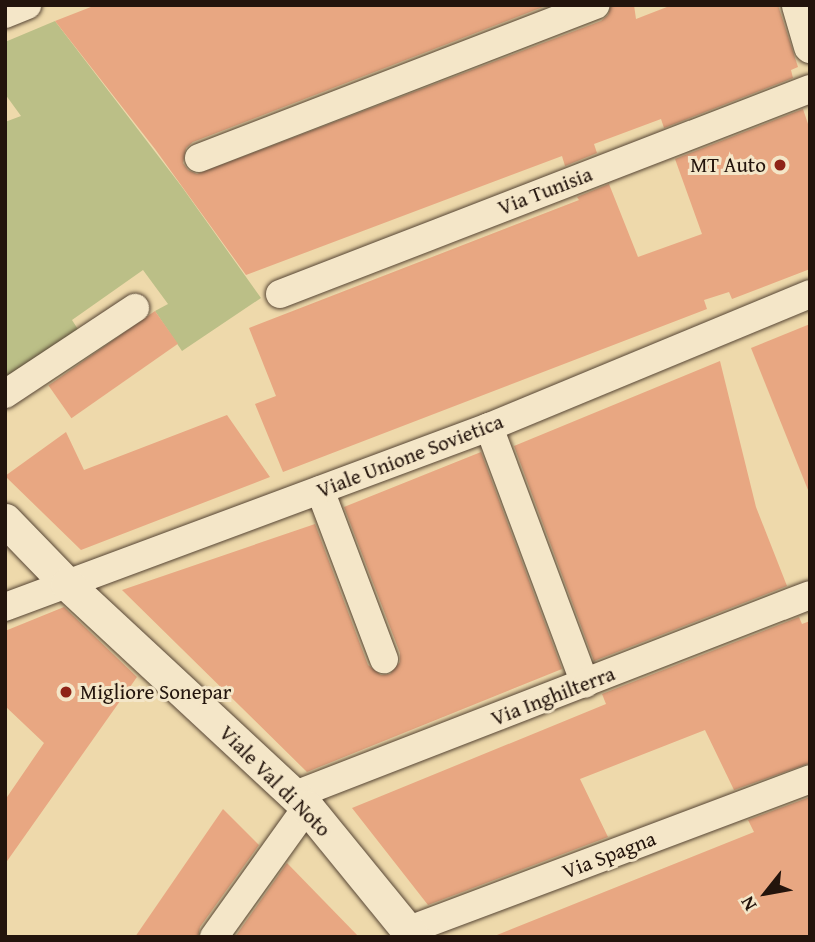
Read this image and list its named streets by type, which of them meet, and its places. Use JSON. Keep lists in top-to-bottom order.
{
  "streets": {
    "street": [
      "Via Tunisia",
      "Viale Unione Sovietica",
      "Via Inghilterra",
      "Viale Val di Noto",
      "Via Spagna"
    ]
  },
  "crossings": [
    ["Viale Unione Sovietica", "Viale Val di Noto"],
    ["Via Inghilterra", "Viale Val di Noto"],
    ["Viale Val di Noto", "Via Spagna"]
  ],
  "places": ["MT Auto", "Migliore Sonepar"],
  "north": "bottom left"
}
